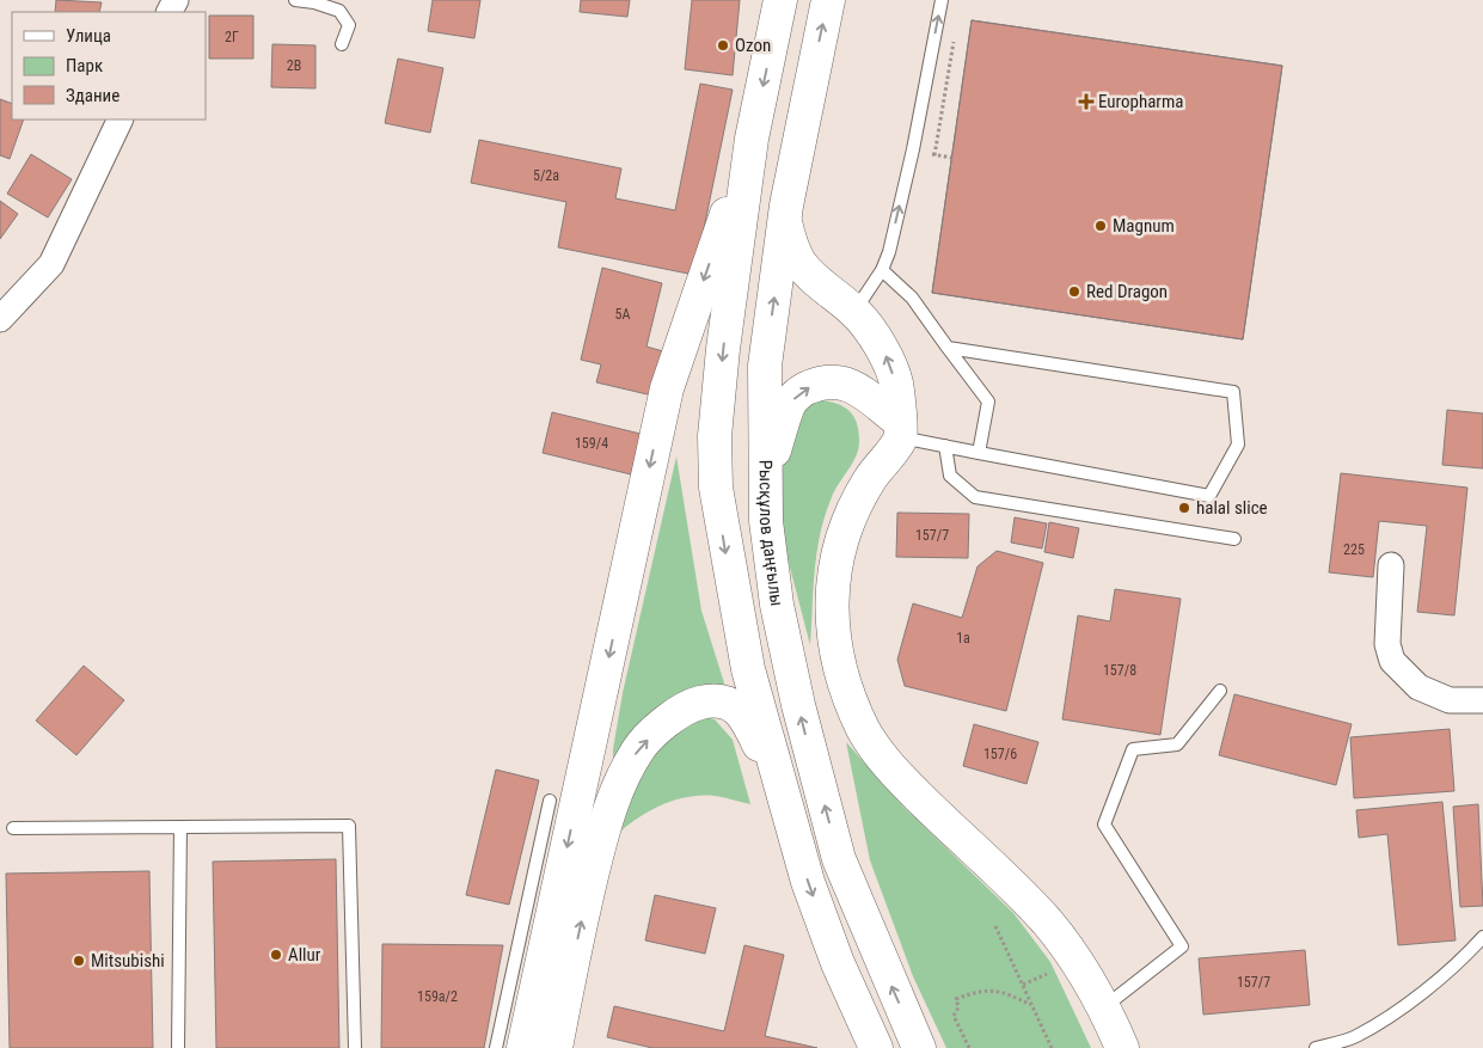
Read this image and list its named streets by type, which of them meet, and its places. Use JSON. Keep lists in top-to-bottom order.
{
  "streets": {
    "main road": ["Рысқұлов даңғылы"]
  },
  "places": {
    "other": [
      "Ozon",
      "Magnum",
      "Red Dragon",
      "halal slice",
      "Allur",
      "Mitsubishi"
    ],
    "health": ["Europharma"]
  },
  "house_numbers": [
    "2Г",
    "2В",
    "5/2а",
    "5А",
    "159/4",
    "157/7",
    "225",
    "1а",
    "157/8",
    "157/6",
    "157/7",
    "159а/2"
  ],
  "legend": ["Улица", "Парк", "Здание"]
}
